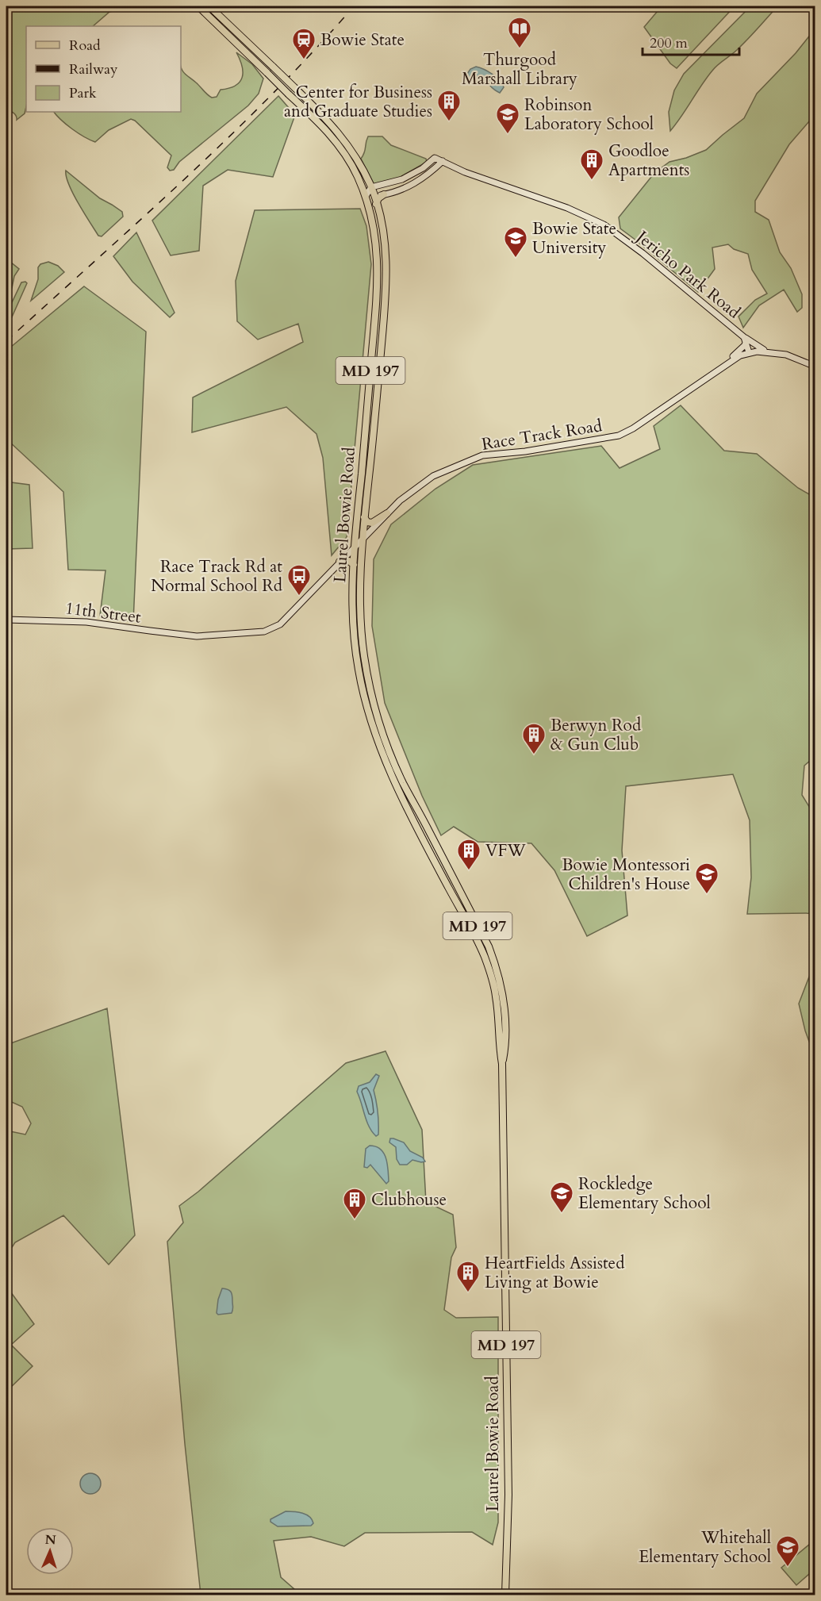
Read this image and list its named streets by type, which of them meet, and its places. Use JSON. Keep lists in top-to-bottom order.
{
  "streets": {
    "main road": ["MD 197", "Laurel Bowie Road"],
    "street": ["Jericho Park Road", "Race Track Road", "11th Street"]
  },
  "crossings": [
    ["Jericho Park Road", "Race Track Road"],
    ["Jericho Park Road", "Laurel Bowie Road"],
    ["Race Track Road", "Laurel Bowie Road"],
    ["Race Track Road", "11th Street"]
  ],
  "places": {
    "library": ["Thurgood Marshall Library"],
    "station": ["Bowie State"],
    "building": [
      "Center for Business and Graduate Studies",
      "Goodloe Apartments",
      "Berwyn Rod & Gun Club",
      "VFW",
      "Clubhouse",
      "HeartFields Assisted Living at Bowie"
    ],
    "school or university": [
      "Robinson Laboratory School",
      "Bowie State University",
      "Bowie Montessori Children's House",
      "Rockledge Elementary School",
      "Whitehall Elementary School"
    ],
    "bus stop": ["Race Track Rd at Normal School Rd"]
  },
  "legend": ["Road", "Railway", "Park"],
  "scale_bar": "200 m",
  "north": "top"
}
